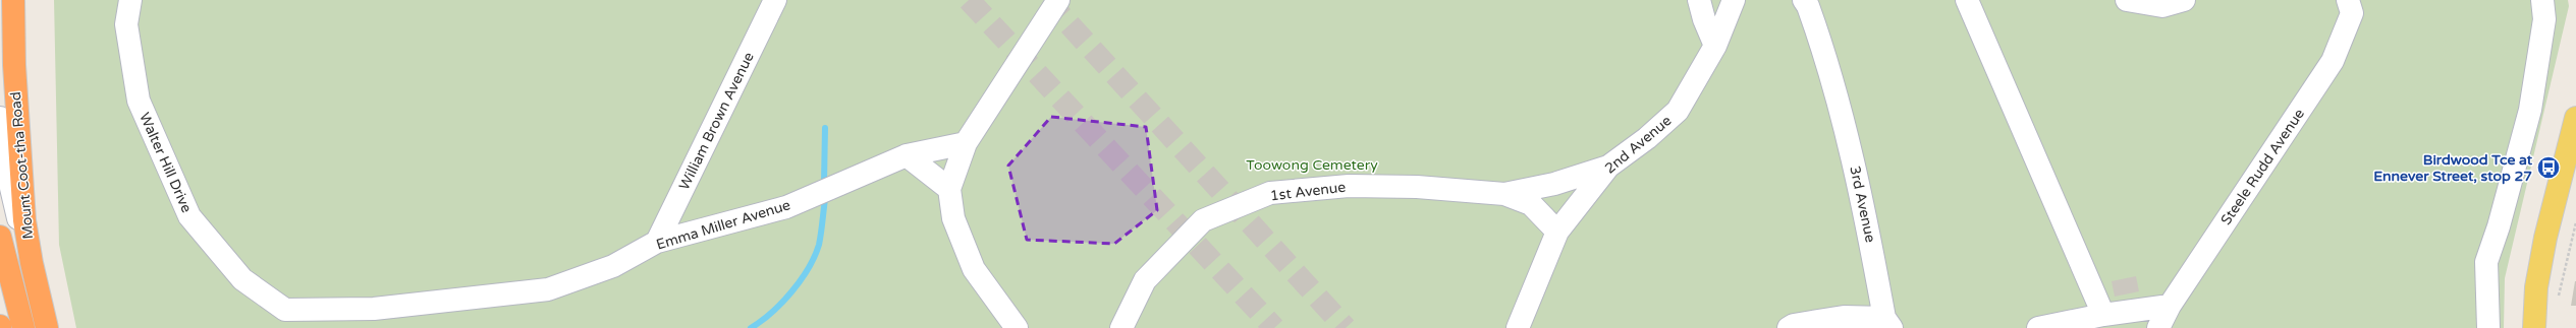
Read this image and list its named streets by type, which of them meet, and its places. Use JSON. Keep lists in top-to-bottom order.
{
  "streets": {
    "highway": ["Mount Coot-tha Road"],
    "lane": [
      "William Brown Avenue",
      "2nd Avenue",
      "Walter Hill Drive",
      "Steele Rudd Avenue",
      "1st Avenue",
      "3rd Avenue",
      "Emma Miller Avenue"
    ]
  },
  "crossings": [
    ["William Brown Avenue", "Emma Miller Avenue"],
    ["Walter Hill Drive", "Emma Miller Avenue"]
  ],
  "parks": ["Toowong Cemetery"],
  "places": {
    "bus stop": ["Birdwood Tce at Ennever Street, stop 27"]
  }
}
